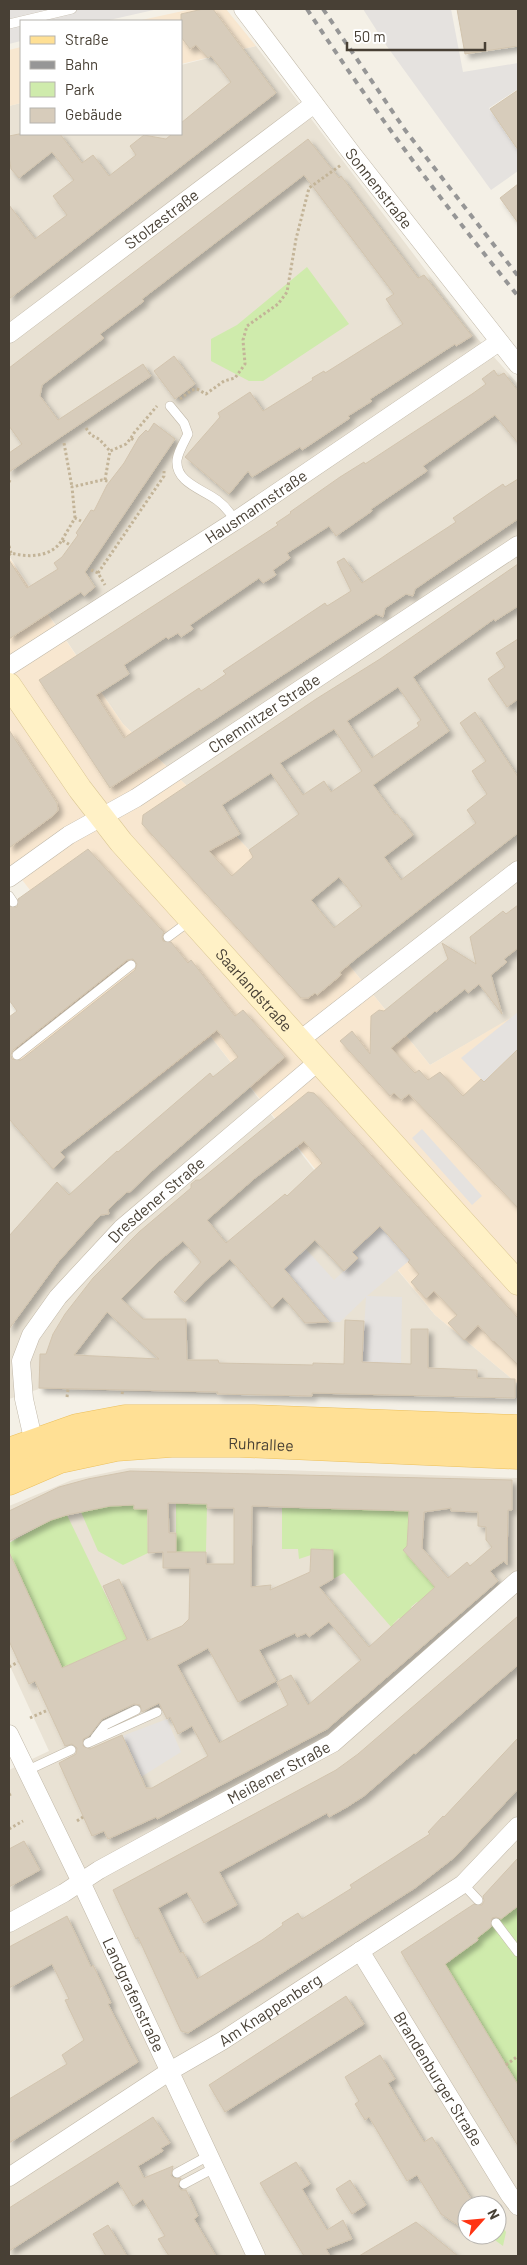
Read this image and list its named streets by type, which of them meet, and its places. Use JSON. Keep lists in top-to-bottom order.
{
  "streets": {
    "main road": ["Ruhrallee"],
    "street": [
      "Sonnenstraße",
      "Stolzestraße",
      "Hausmannstraße",
      "Chemnitzer Straße",
      "Saarlandstraße",
      "Dresdener Straße",
      "Meißener Straße",
      "Landgrafenstraße",
      "Am Knappenberg",
      "Brandenburger Straße"
    ]
  },
  "crossings": [
    ["Sonnenstraße", "Stolzestraße"],
    ["Sonnenstraße", "Hausmannstraße"],
    ["Chemnitzer Straße", "Saarlandstraße"],
    ["Saarlandstraße", "Dresdener Straße"],
    ["Dresdener Straße", "Ruhrallee"],
    ["Meißener Straße", "Landgrafenstraße"],
    ["Landgrafenstraße", "Am Knappenberg"],
    ["Am Knappenberg", "Brandenburger Straße"]
  ],
  "legend": [
    "Straße",
    "Bahn",
    "Park",
    "Gebäude"
  ],
  "scale_bar": "50 m",
  "north": "top right"
}
